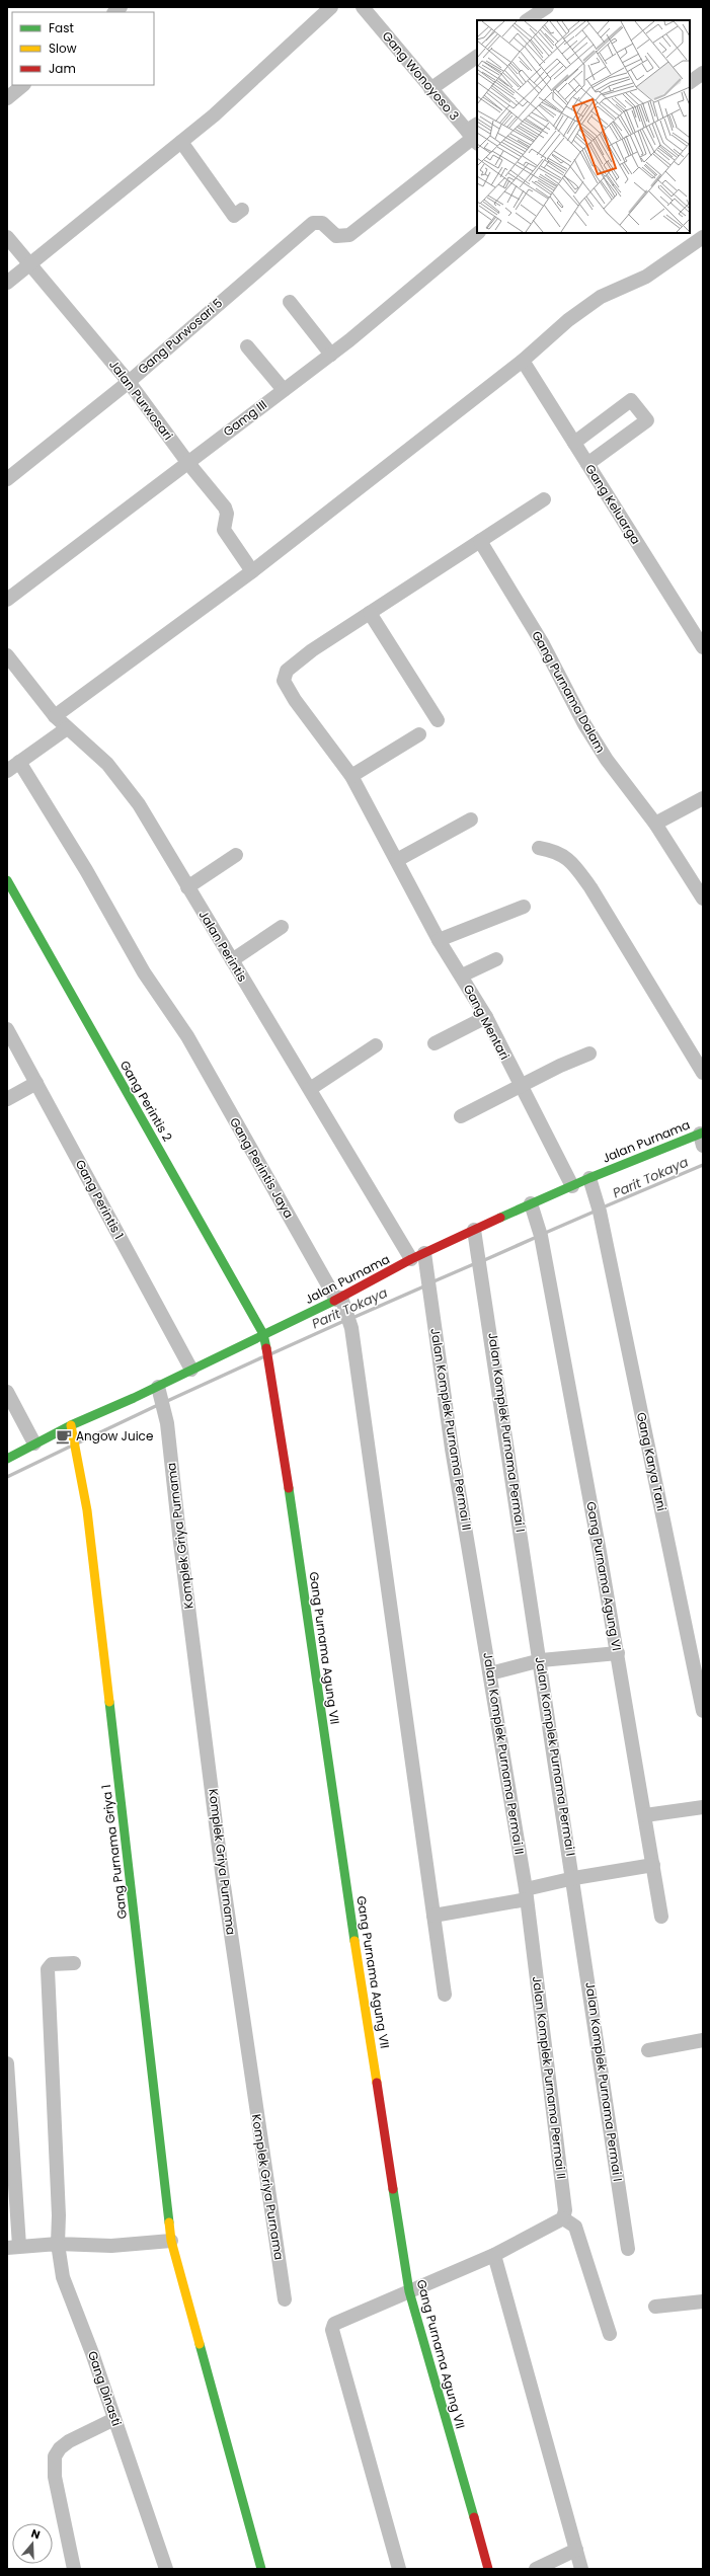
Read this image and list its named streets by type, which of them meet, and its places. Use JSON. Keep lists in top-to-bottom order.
{
  "streets": {
    "street": [
      "Gang Wonoyoso 3",
      "Gang Purwosari 5",
      "Jalan Purwosari",
      "Gamg III",
      "Gang Keluarga",
      "Gang Purnama Dalam",
      "Jalan Perintis",
      "Gang Mentari",
      "Gang Perintis 2",
      "Jalan Purnama",
      "Gang Perintis Jaya",
      "Gang Perintis 1",
      "Jalan Komplek Purnama Permai II",
      "Jalan Komplek Purnama Permai I",
      "Gang Karya Tani",
      "Komplek Griya Purnama",
      "Gang Purnama Agung VI",
      "Gang Purnama Agung VII",
      "Gang Purnama Griya 1",
      "Gang Dinasti"
    ]
  },
  "crossings": [
    ["Gang Wonoyoso 3", "Gang Purwosari 5"],
    ["Gang Purwosari 5", "Jalan Purwosari"],
    ["Jalan Purwosari", "Gamg III"],
    ["Jalan Perintis", "Jalan Purnama"],
    ["Gang Mentari", "Jalan Purnama"],
    ["Gang Perintis 2", "Jalan Purnama"],
    ["Gang Perintis 2", "Gang Purnama Agung VII"],
    ["Jalan Purnama", "Gang Perintis Jaya"],
    ["Jalan Purnama", "Gang Perintis 1"],
    ["Jalan Purnama", "Jalan Komplek Purnama Permai II"],
    ["Jalan Purnama", "Jalan Komplek Purnama Permai I"],
    ["Jalan Purnama", "Gang Karya Tani"],
    ["Jalan Purnama", "Komplek Griya Purnama"],
    ["Jalan Purnama", "Gang Purnama Agung VI"],
    ["Jalan Purnama", "Gang Purnama Agung VII"],
    ["Jalan Purnama", "Gang Purnama Griya 1"]
  ],
  "water": ["Parit Tokaya"],
  "places": {
    "cafe": ["Angow Juice"]
  },
  "legend": ["Fast", "Slow", "Jam"],
  "north": "top"
}
